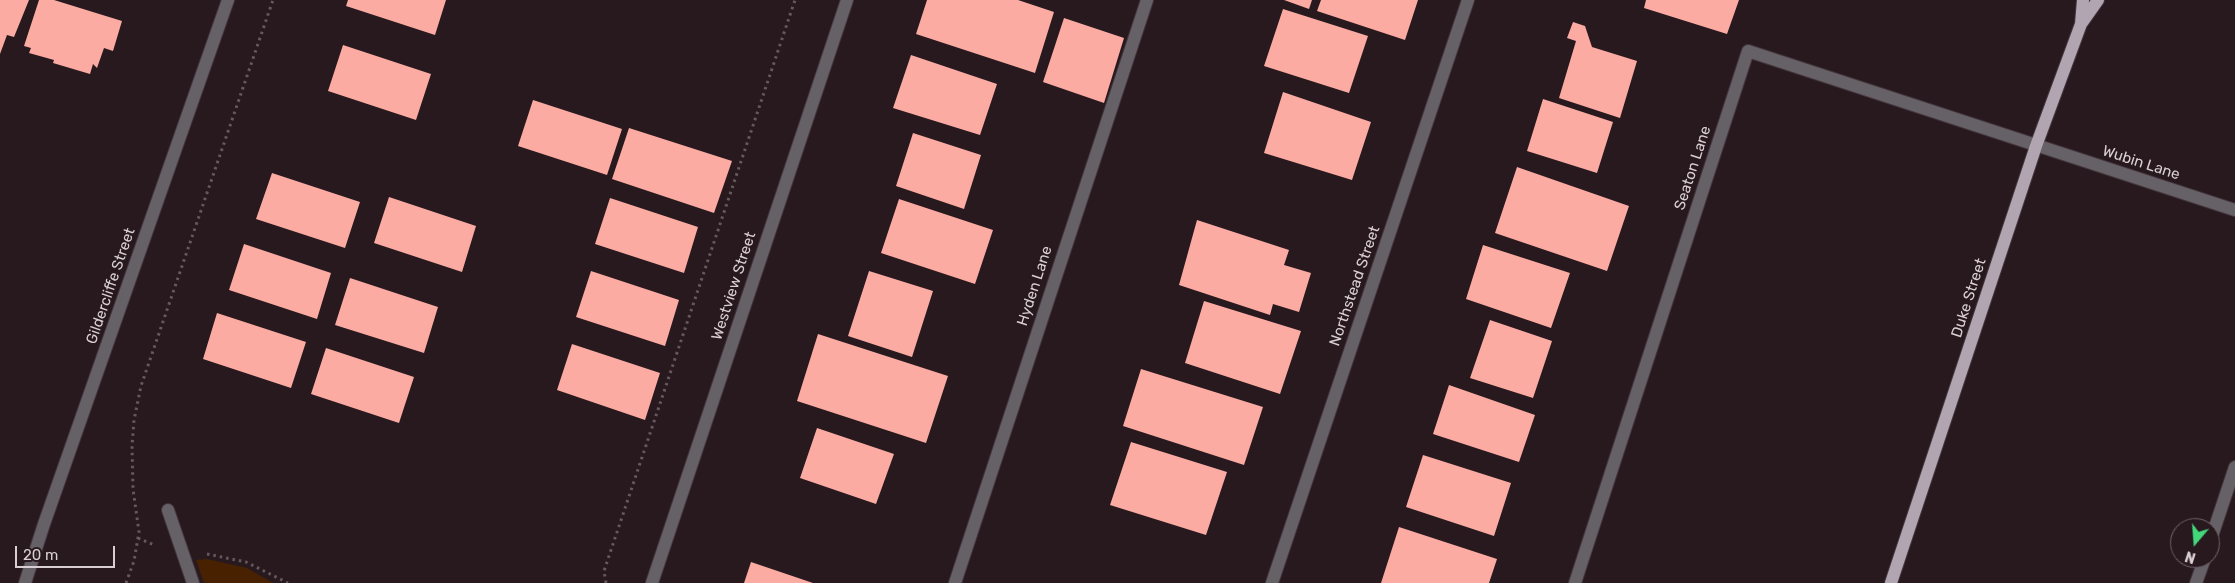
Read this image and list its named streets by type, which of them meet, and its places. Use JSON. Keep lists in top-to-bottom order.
{
  "streets": {
    "main road": ["Duke Street"],
    "street": [
      "Wubin Lane",
      "Seaton Lane",
      "Gildercliffe Street",
      "Westview Street",
      "Hyden Lane",
      "Northstead Street"
    ]
  },
  "crossings": [
    ["Wubin Lane", "Seaton Lane"],
    ["Wubin Lane", "Duke Street"],
    ["Seaton Lane", "Duke Street"]
  ],
  "scale_bar": "20 m",
  "north": "bottom"
}
